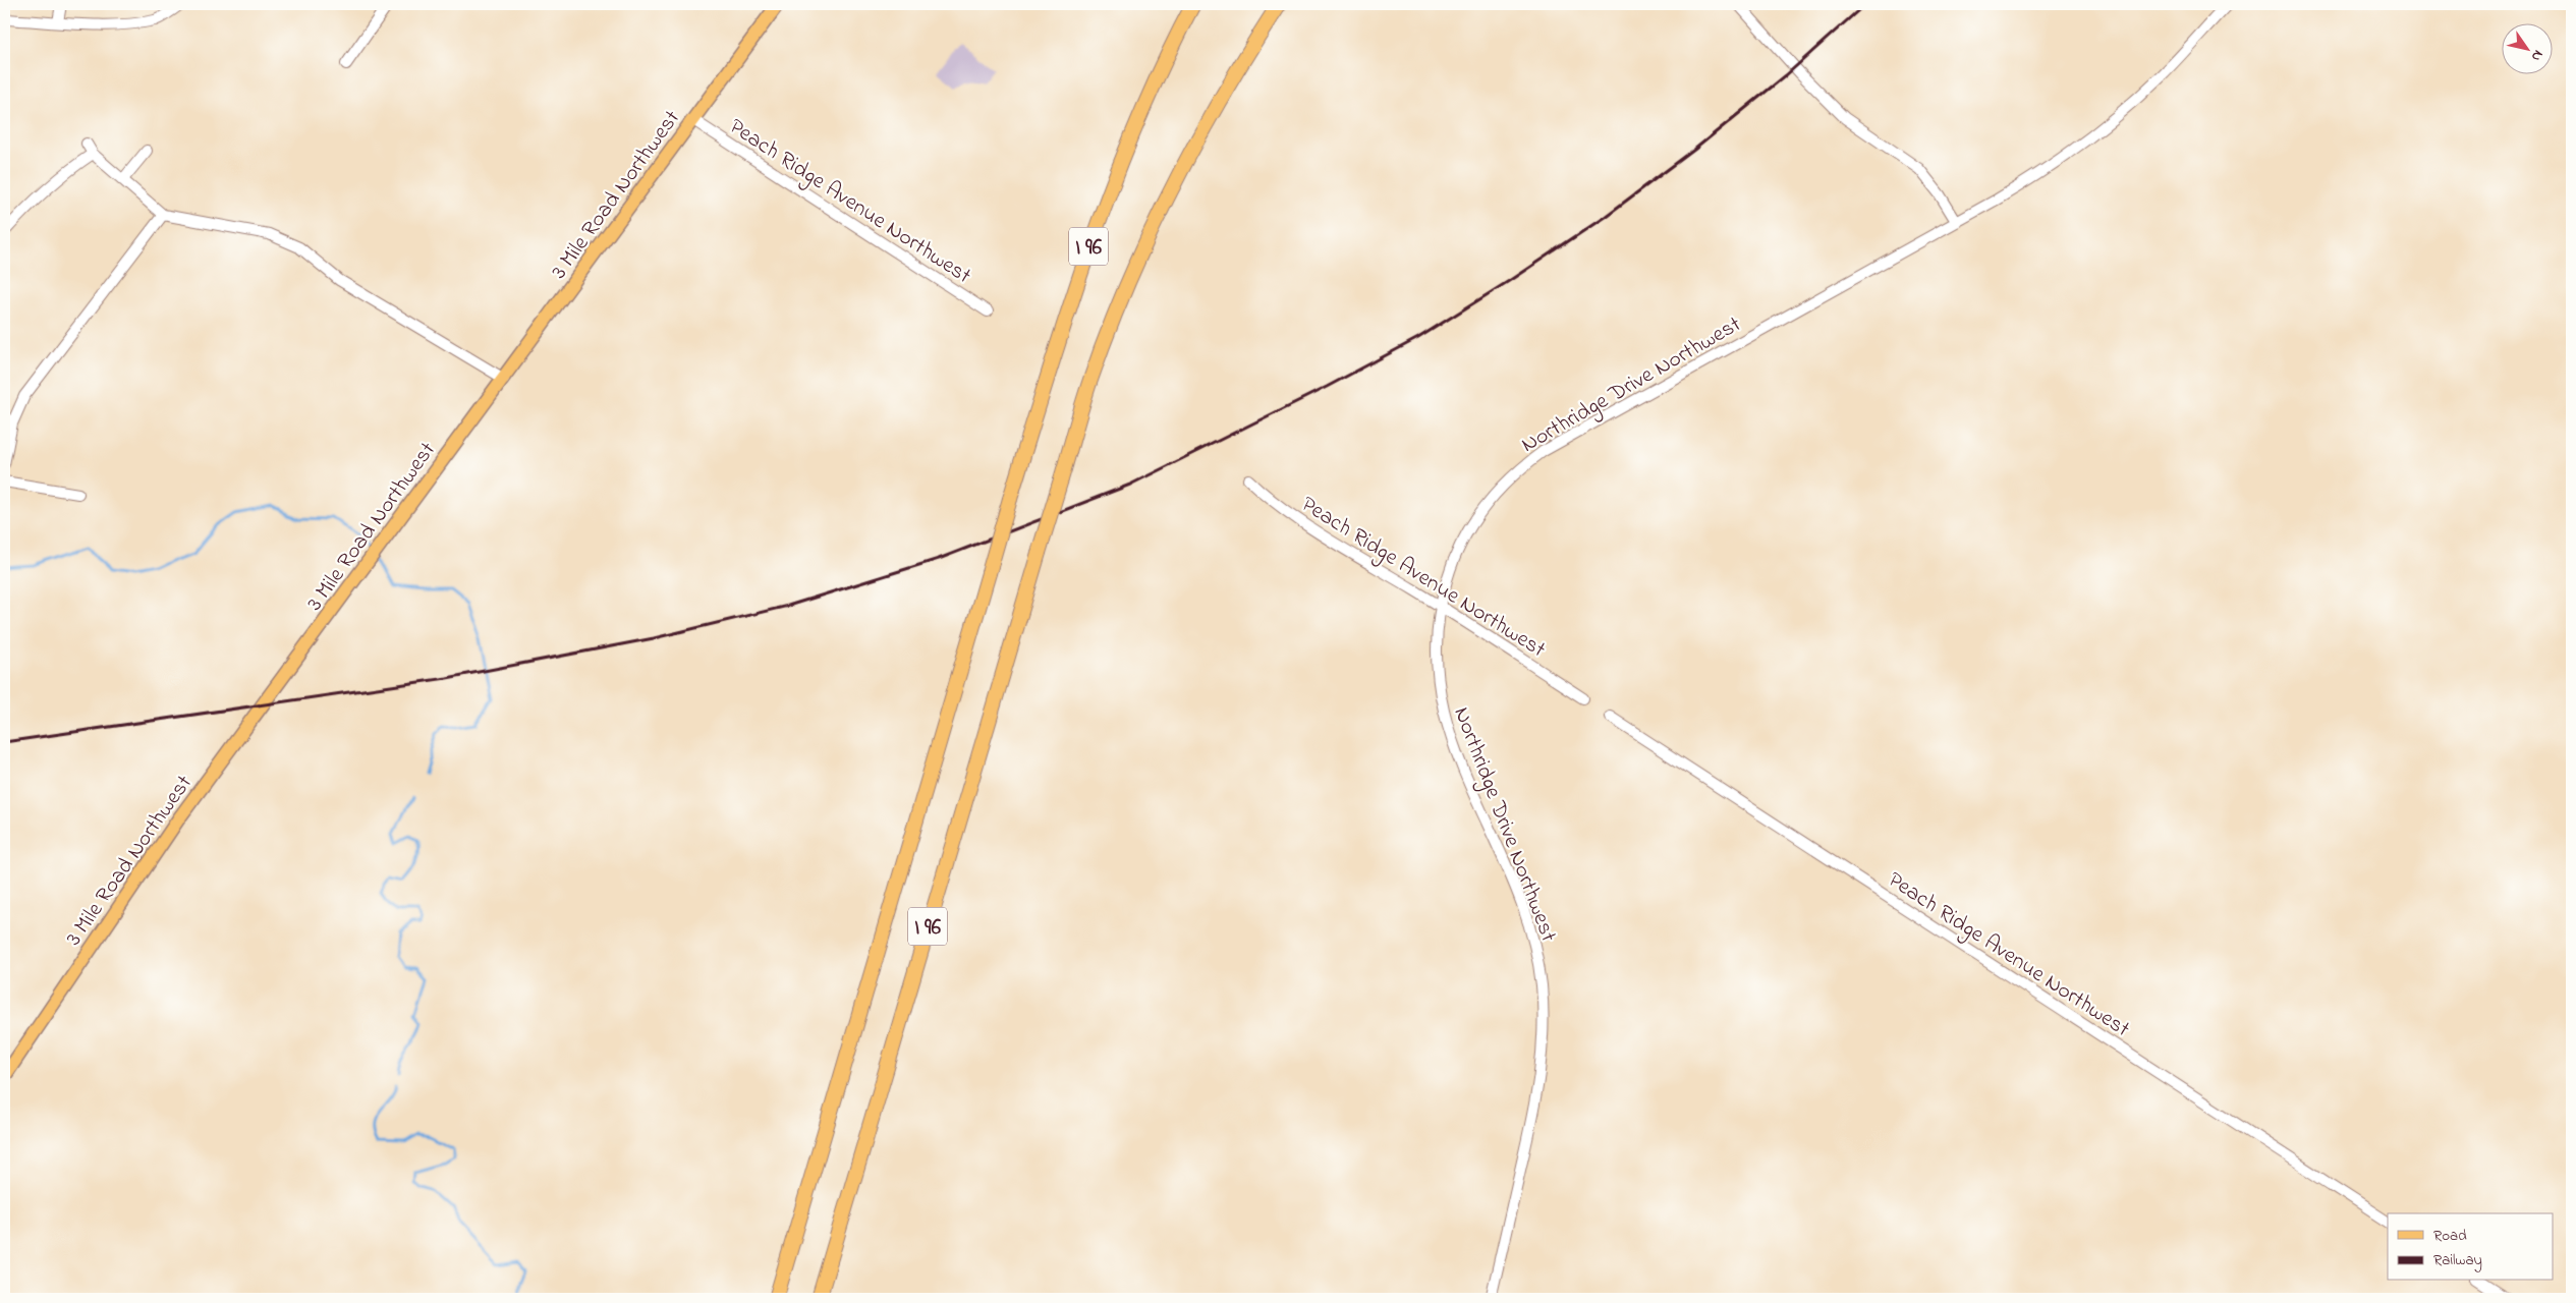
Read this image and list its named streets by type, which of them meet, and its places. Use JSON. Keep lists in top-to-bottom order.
{
  "streets": {
    "highway": ["I 96"],
    "main road": ["3 Mile Road Northwest"],
    "street": ["Peach Ridge Avenue Northwest", "Northridge Drive Northwest"]
  },
  "crossings": [
    ["3 Mile Road Northwest", "Peach Ridge Avenue Northwest"],
    ["Peach Ridge Avenue Northwest", "Northridge Drive Northwest"]
  ],
  "legend": ["Road", "Railway"],
  "north": "bottom right"
}
